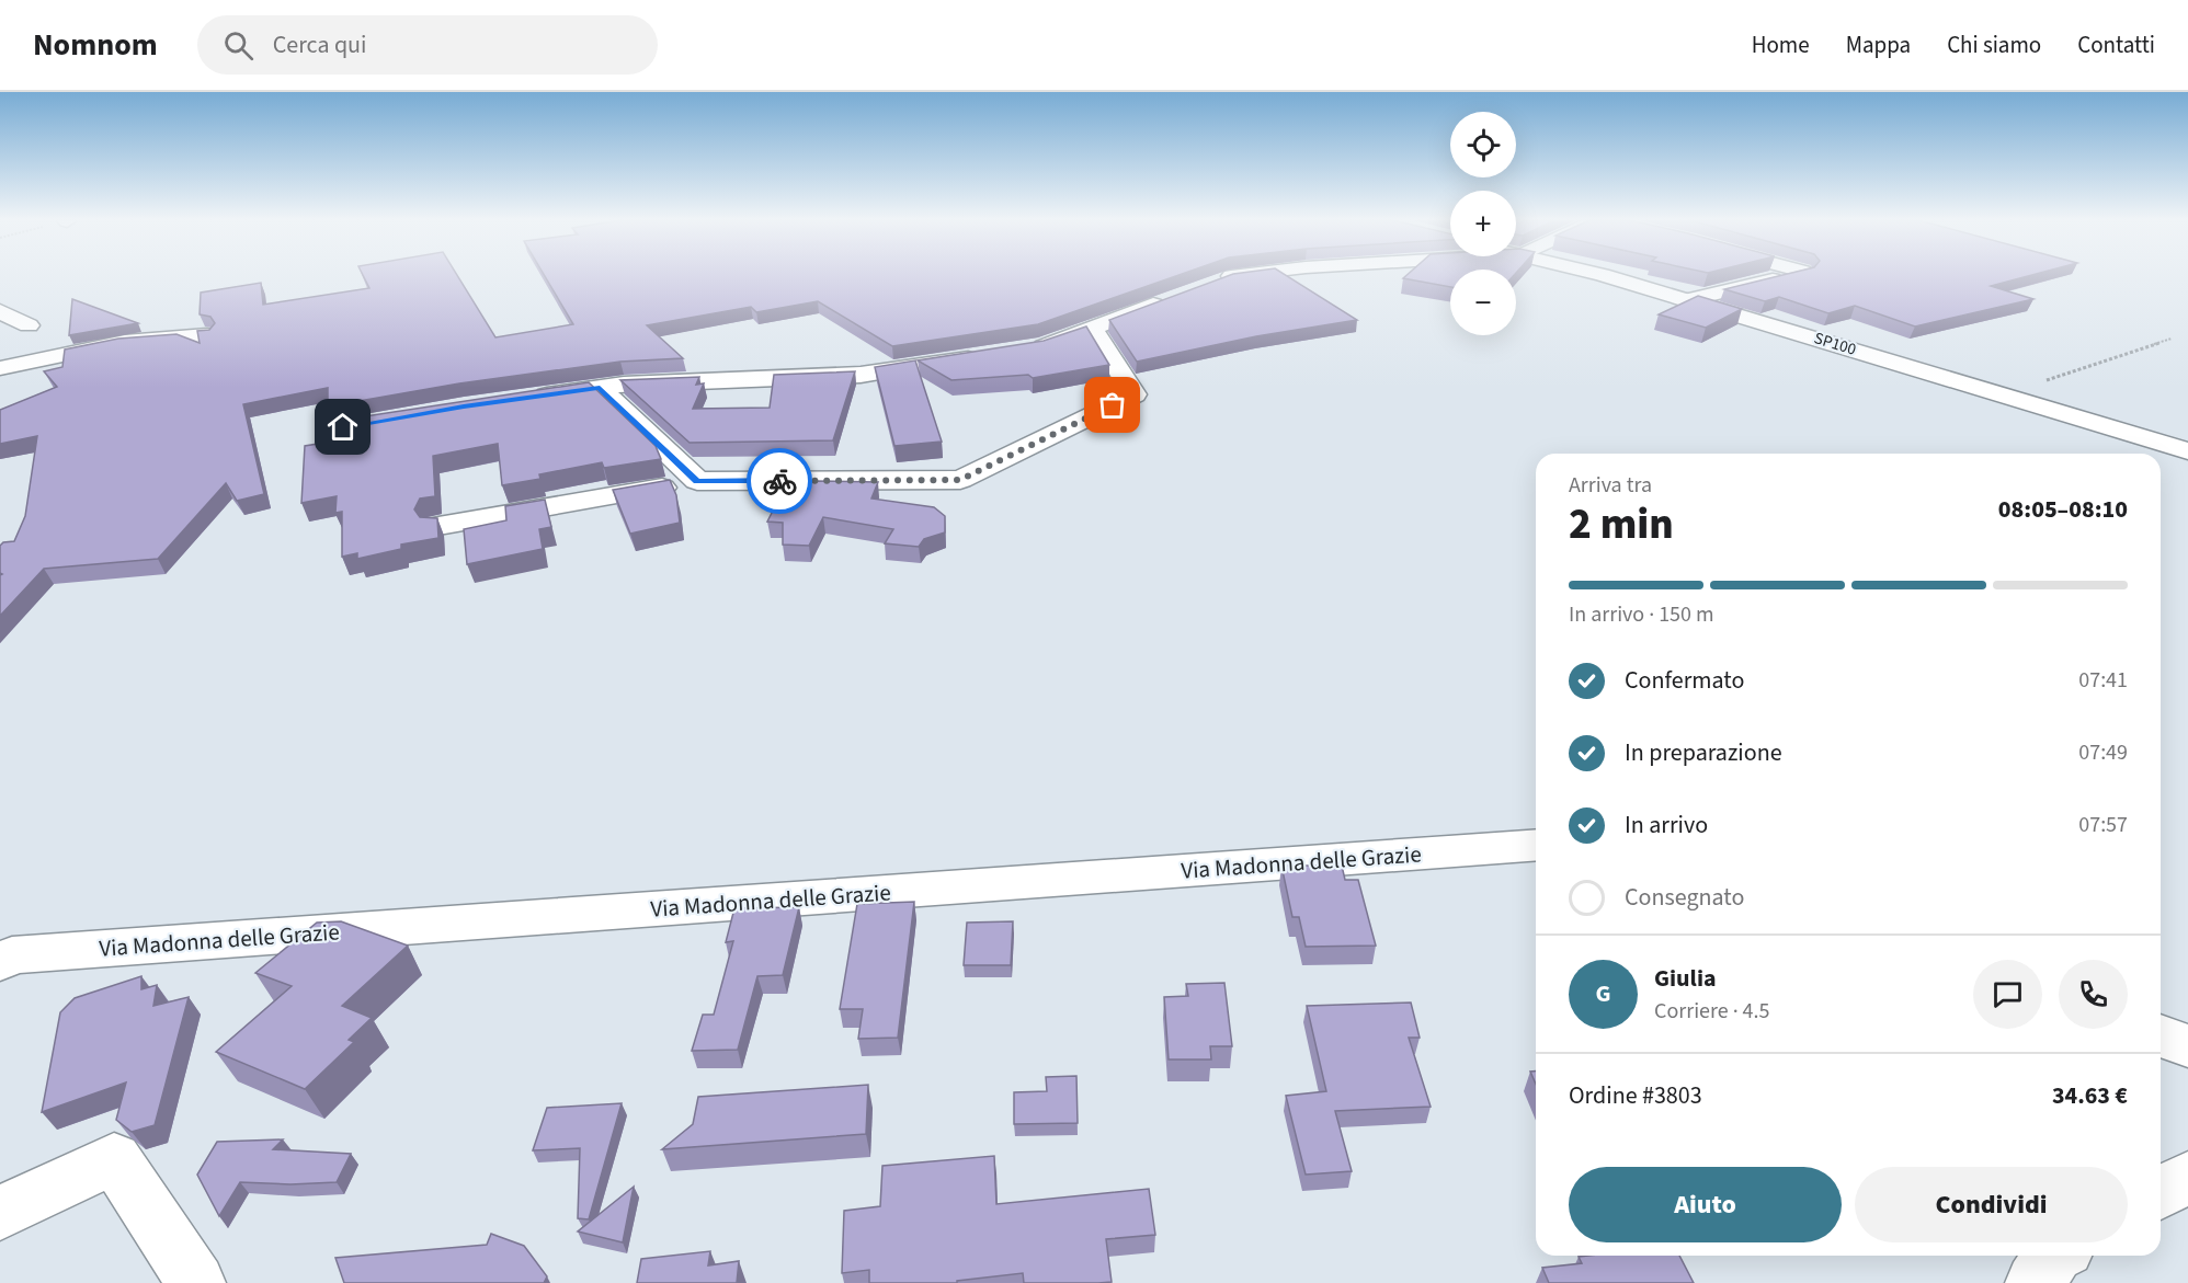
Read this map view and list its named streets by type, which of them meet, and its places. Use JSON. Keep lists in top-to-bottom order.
{
  "streets": {
    "street": ["SP100", "Via Madonna delle Grazie"]
  },
  "page": {
    "header": "Nomnom",
    "search": "Cerca qui",
    "nav": [
      "Home",
      "Mappa",
      "Chi siamo",
      "Contatti"
    ],
    "map_buttons": ["+", "−"],
    "heading": ["2 min", "Arriva tra", "08:05–08:10"],
    "panel": [
      "Giulia",
      "Corriere · 4.5",
      "Ordine #3803",
      "34.63 €"
    ],
    "bar": "In arrivo · 150 m",
    "list": [
      ["Confermato", "07:41"],
      ["In preparazione", "07:49"],
      ["In arrivo", "07:57"],
      "Consegnato"
    ],
    "round": "G",
    "buttons": ["Aiuto", "Condividi"]
  }
}
